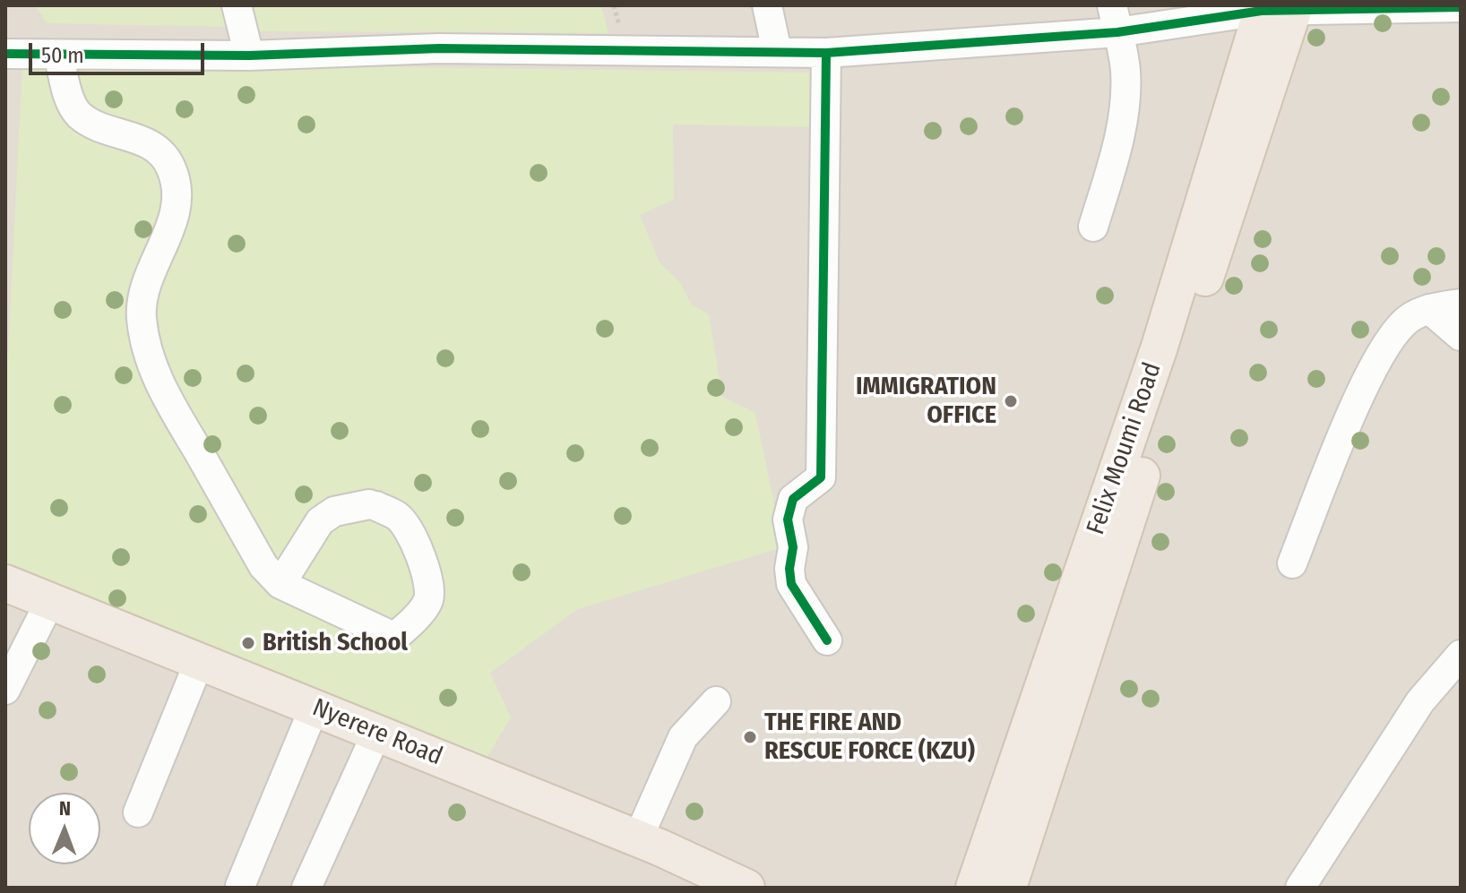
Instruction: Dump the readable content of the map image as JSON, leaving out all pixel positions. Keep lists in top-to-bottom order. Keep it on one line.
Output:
{"streets":{"main road":["Felix Moumi Road","Nyerere Road"]},"places":["IMMIGRATION OFFICE","British School","THE FIRE AND RESCUE FORCE (KZU)"],"scale_bar":"50 m","north":"top"}
